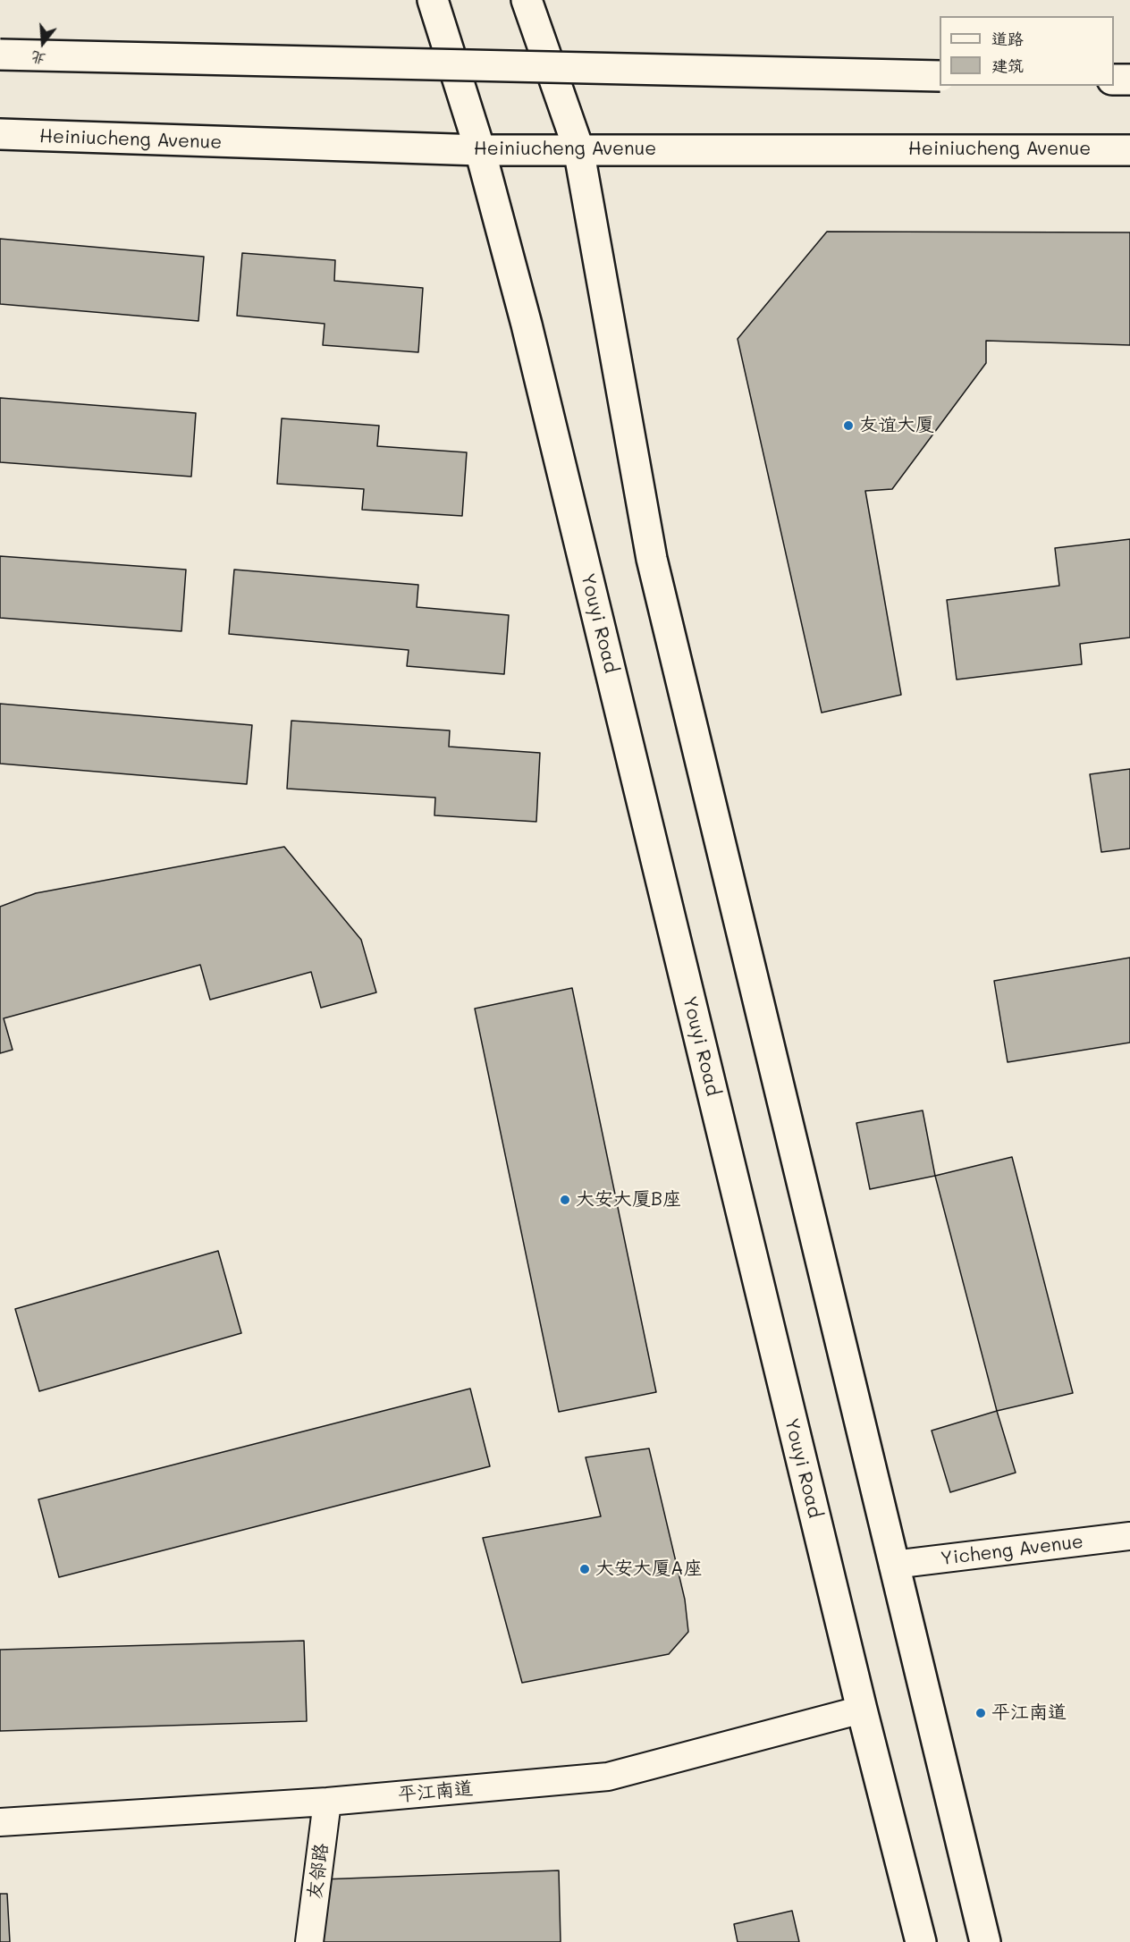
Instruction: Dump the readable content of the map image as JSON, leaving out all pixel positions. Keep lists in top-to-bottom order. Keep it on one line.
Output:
{"streets":{"main road":["Heiniucheng Avenue","Youyi Road"],"street":["Yicheng Avenue","平江南道","友邻路"]},"crossings":[["Heiniucheng Avenue","Youyi Road"],["Youyi Road","平江南道"],["平江南道","友邻路"]],"places":["友谊大厦","大安大厦B座","大安大厦A座","平江南道"],"legend":["道路","建筑"],"north":"bottom"}
